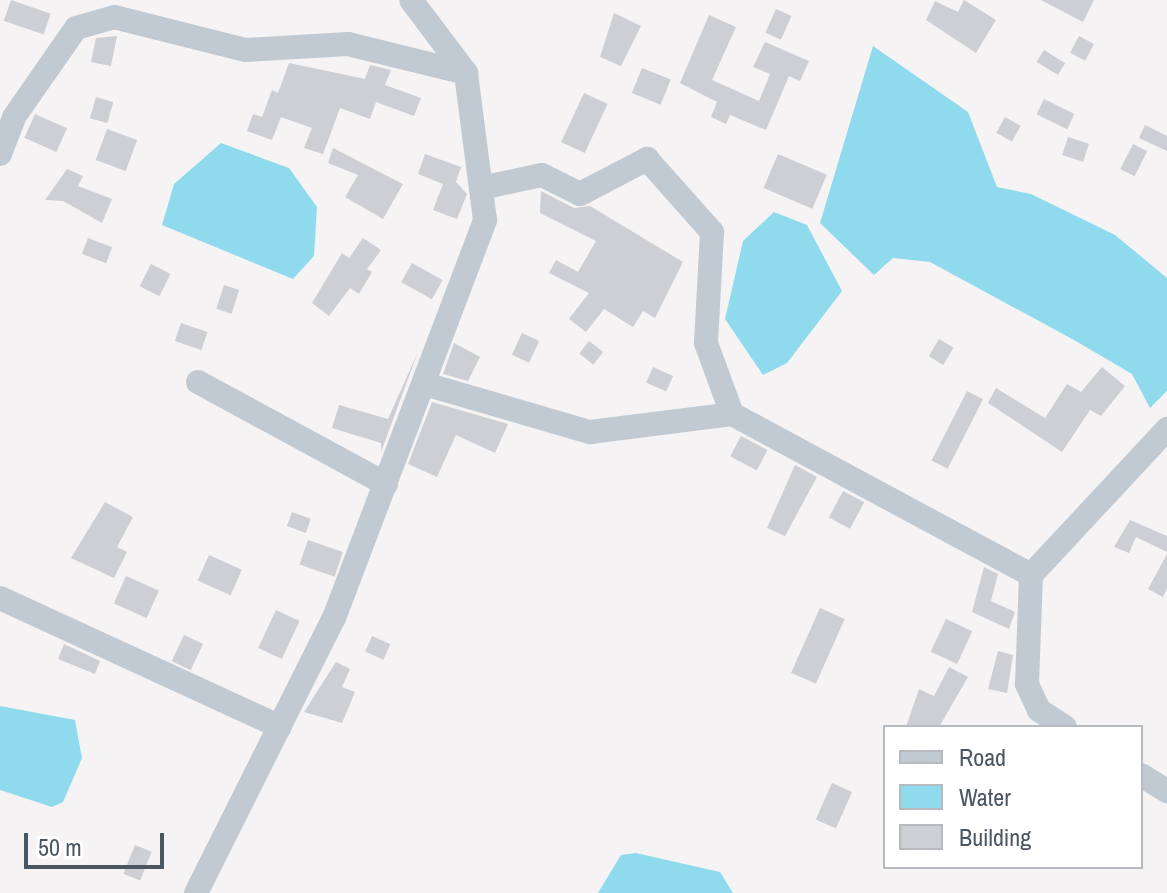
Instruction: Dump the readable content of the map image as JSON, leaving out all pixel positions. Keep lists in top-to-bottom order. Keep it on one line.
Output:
{"legend":["Road","Water","Building"],"scale_bar":"50 m"}
